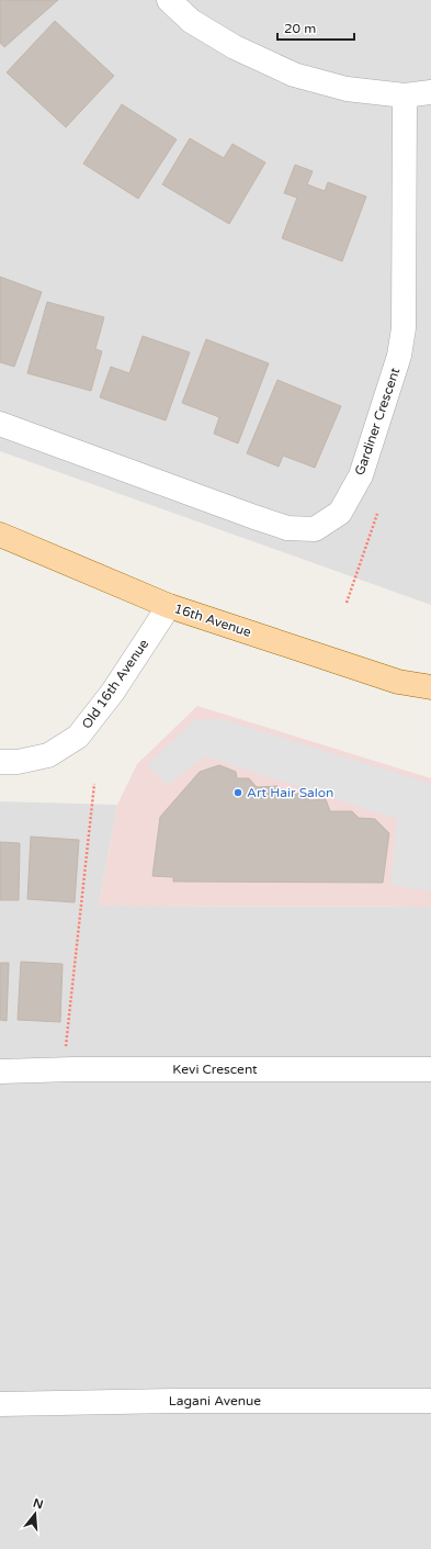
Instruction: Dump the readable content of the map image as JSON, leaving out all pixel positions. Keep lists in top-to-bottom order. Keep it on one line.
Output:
{"streets":{"main road":["16th Avenue"],"street":["Gardiner Crescent","Old 16th Avenue","Kevi Crescent","Lagani Avenue"]},"crossings":[["16th Avenue","Old 16th Avenue"]],"places":["Art Hair Salon"],"scale_bar":"20 m","north":"top"}
